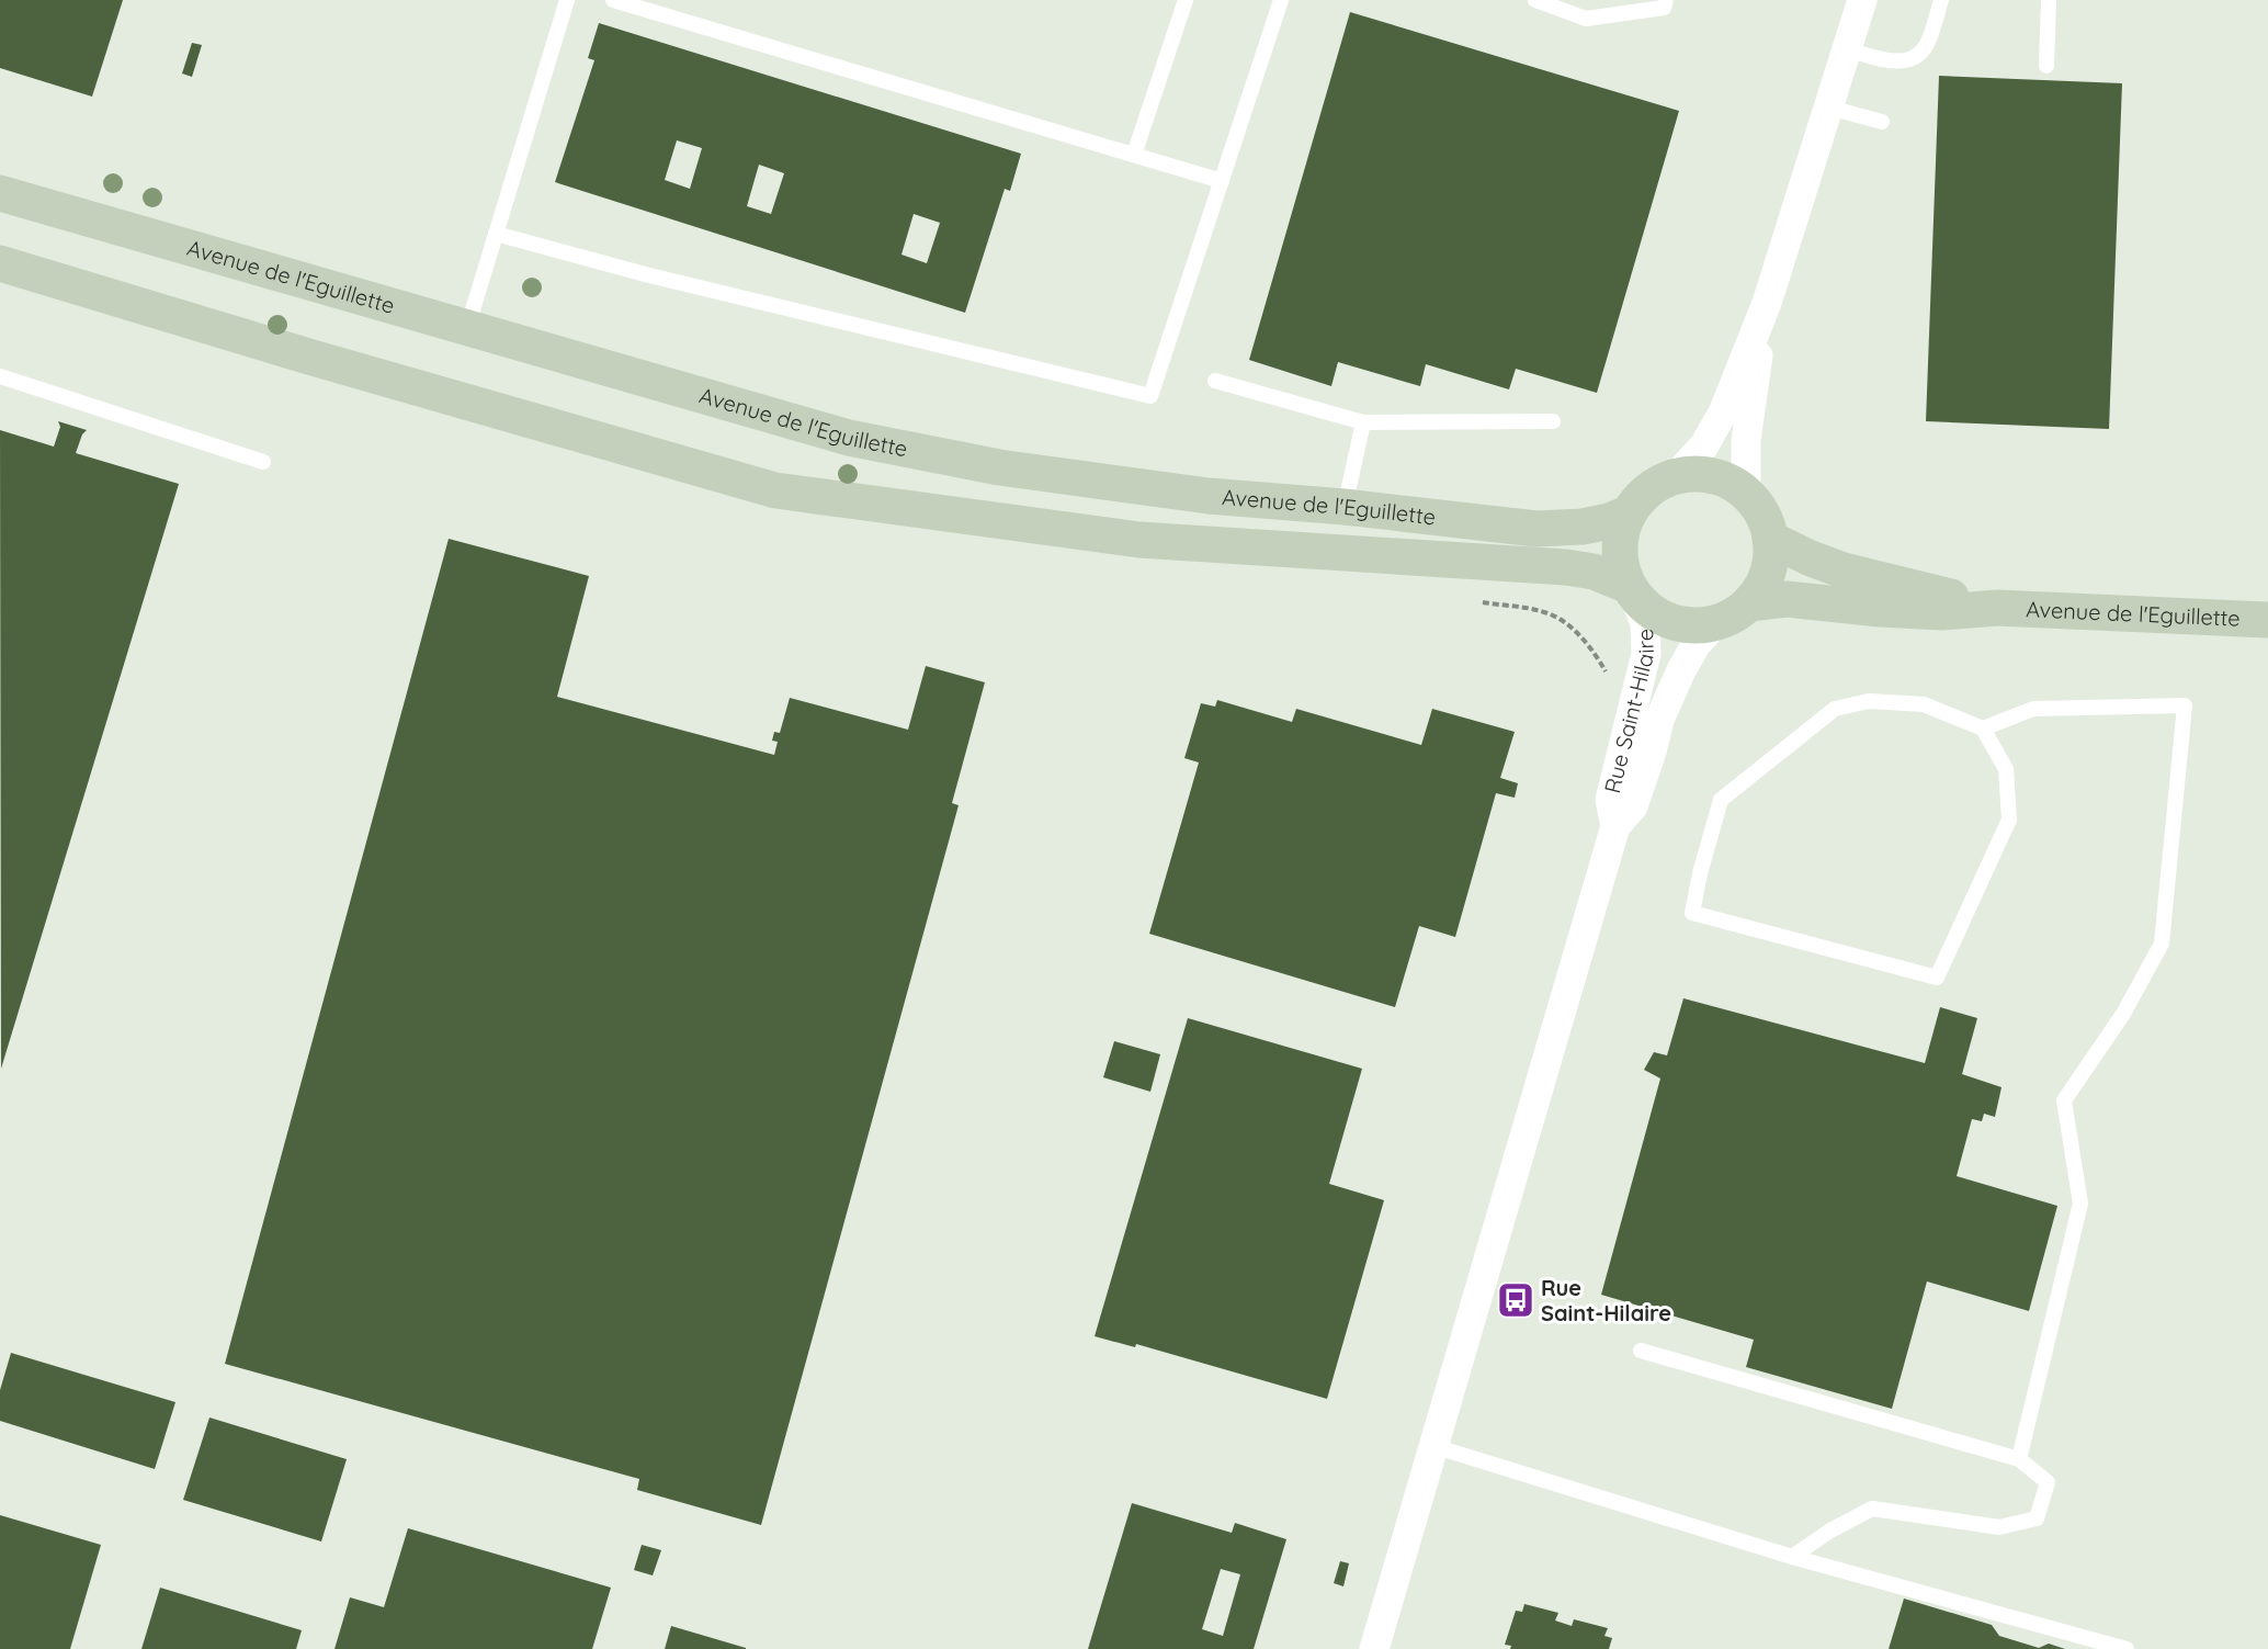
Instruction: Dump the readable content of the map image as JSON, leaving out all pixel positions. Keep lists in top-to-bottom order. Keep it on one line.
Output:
{"streets":{"street":["Avenue de l'Eguillette","Rue Saint-Hilaire"]},"crossings":[["Avenue de l'Eguillette","Rue Saint-Hilaire"]],"places":{"bus stop":["Rue Saint-Hilaire"]}}
